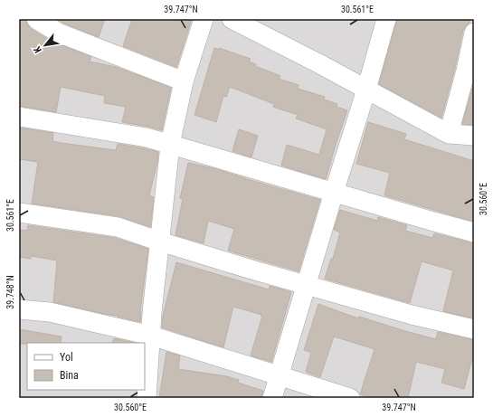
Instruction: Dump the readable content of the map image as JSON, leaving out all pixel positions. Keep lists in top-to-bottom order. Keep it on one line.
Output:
{"legend":["Yol","Bina"],"north":"bottom left","coordinates":["39.747°N","30.561°E","30.560°E","39.748°N"]}
